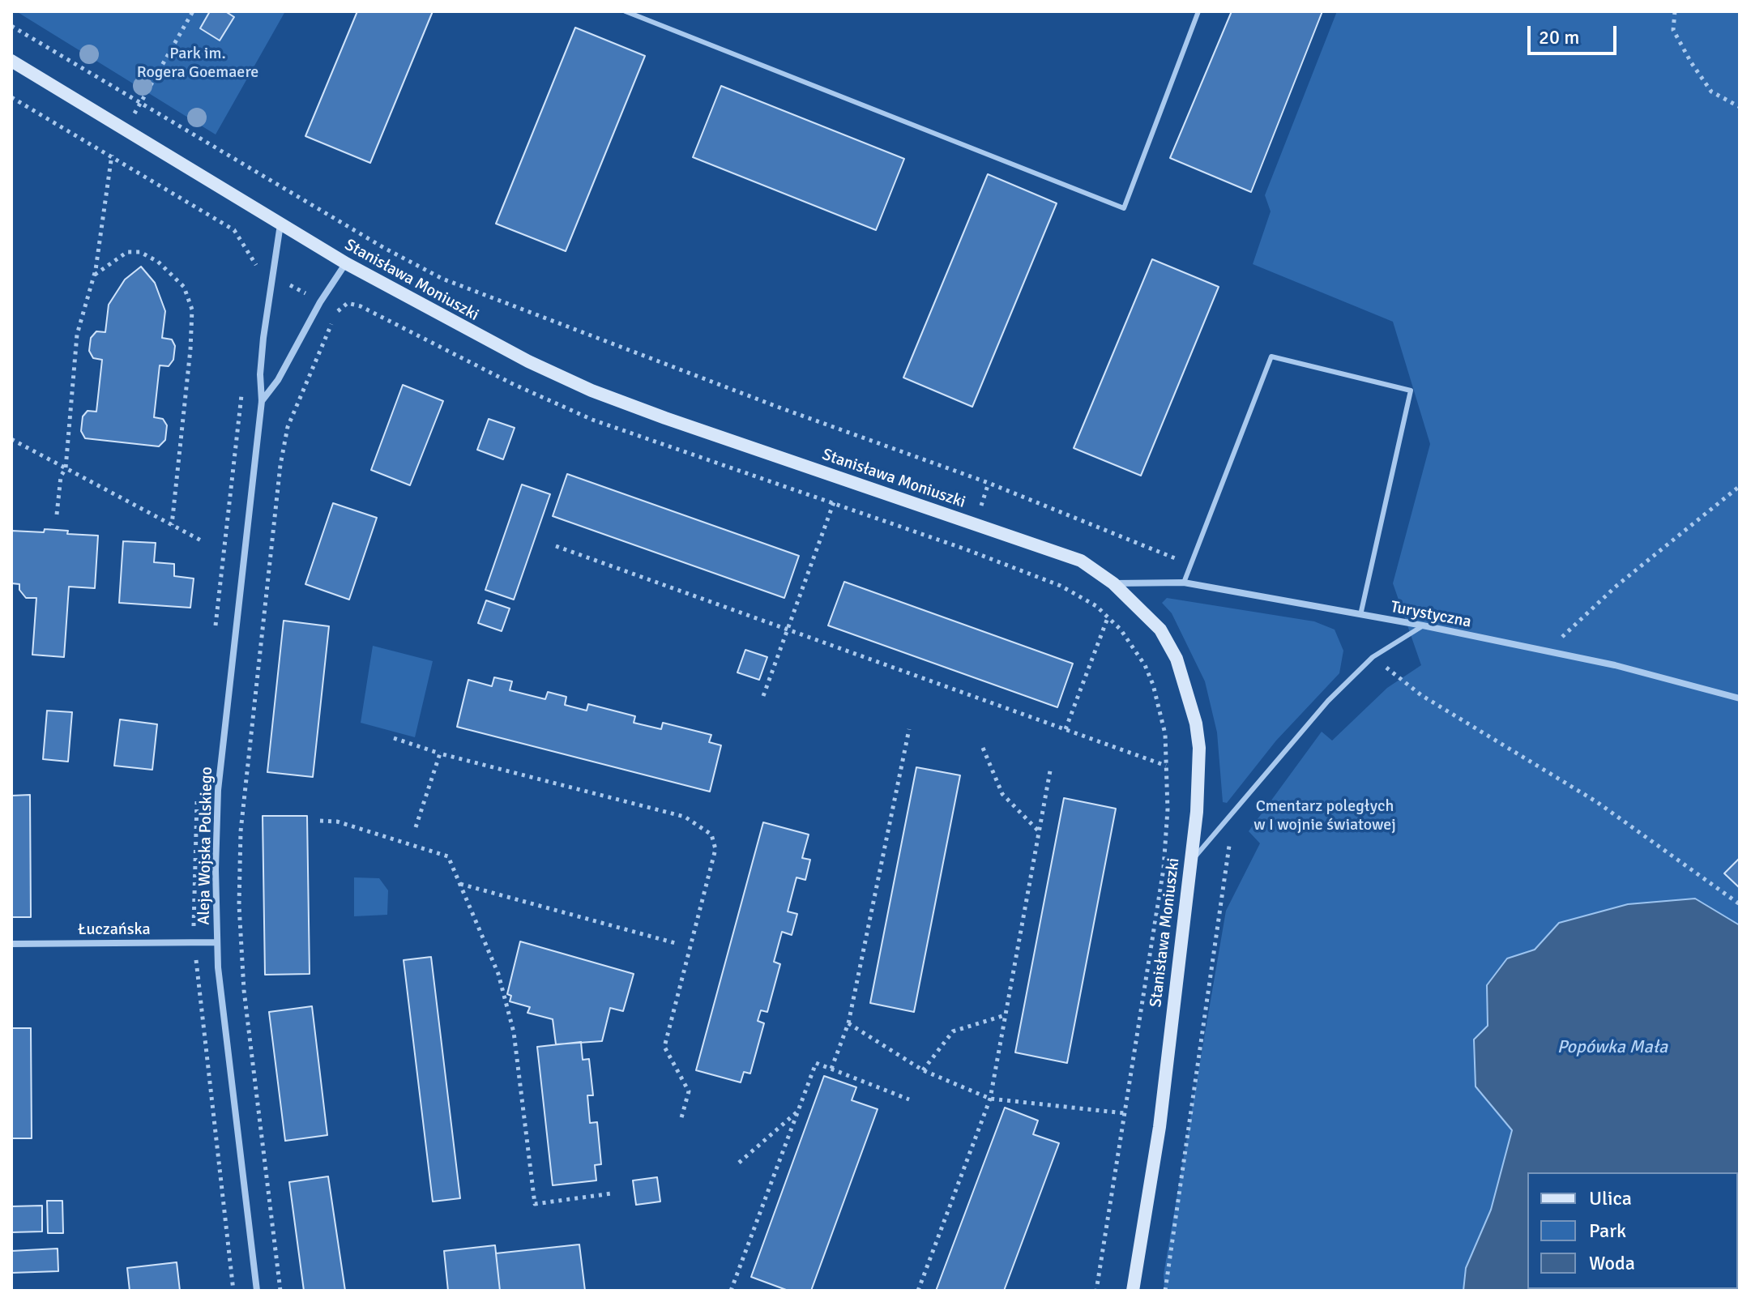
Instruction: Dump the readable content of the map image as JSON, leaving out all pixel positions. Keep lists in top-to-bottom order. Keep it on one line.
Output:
{"streets":{"street":["Stanisława Moniuszki","Turystyczna","Aleja Wojska Polskiego","Łuczańska"]},"crossings":[["Stanisława Moniuszki","Turystyczna"],["Stanisława Moniuszki","Aleja Wojska Polskiego"],["Aleja Wojska Polskiego","Łuczańska"]],"water":["Popówka Mała"],"parks":["Park im. Rogera Goemaere","Cmentarz poległych w I wojnie światowej"],"legend":["Ulica","Park","Woda"],"scale_bar":"20 m"}
